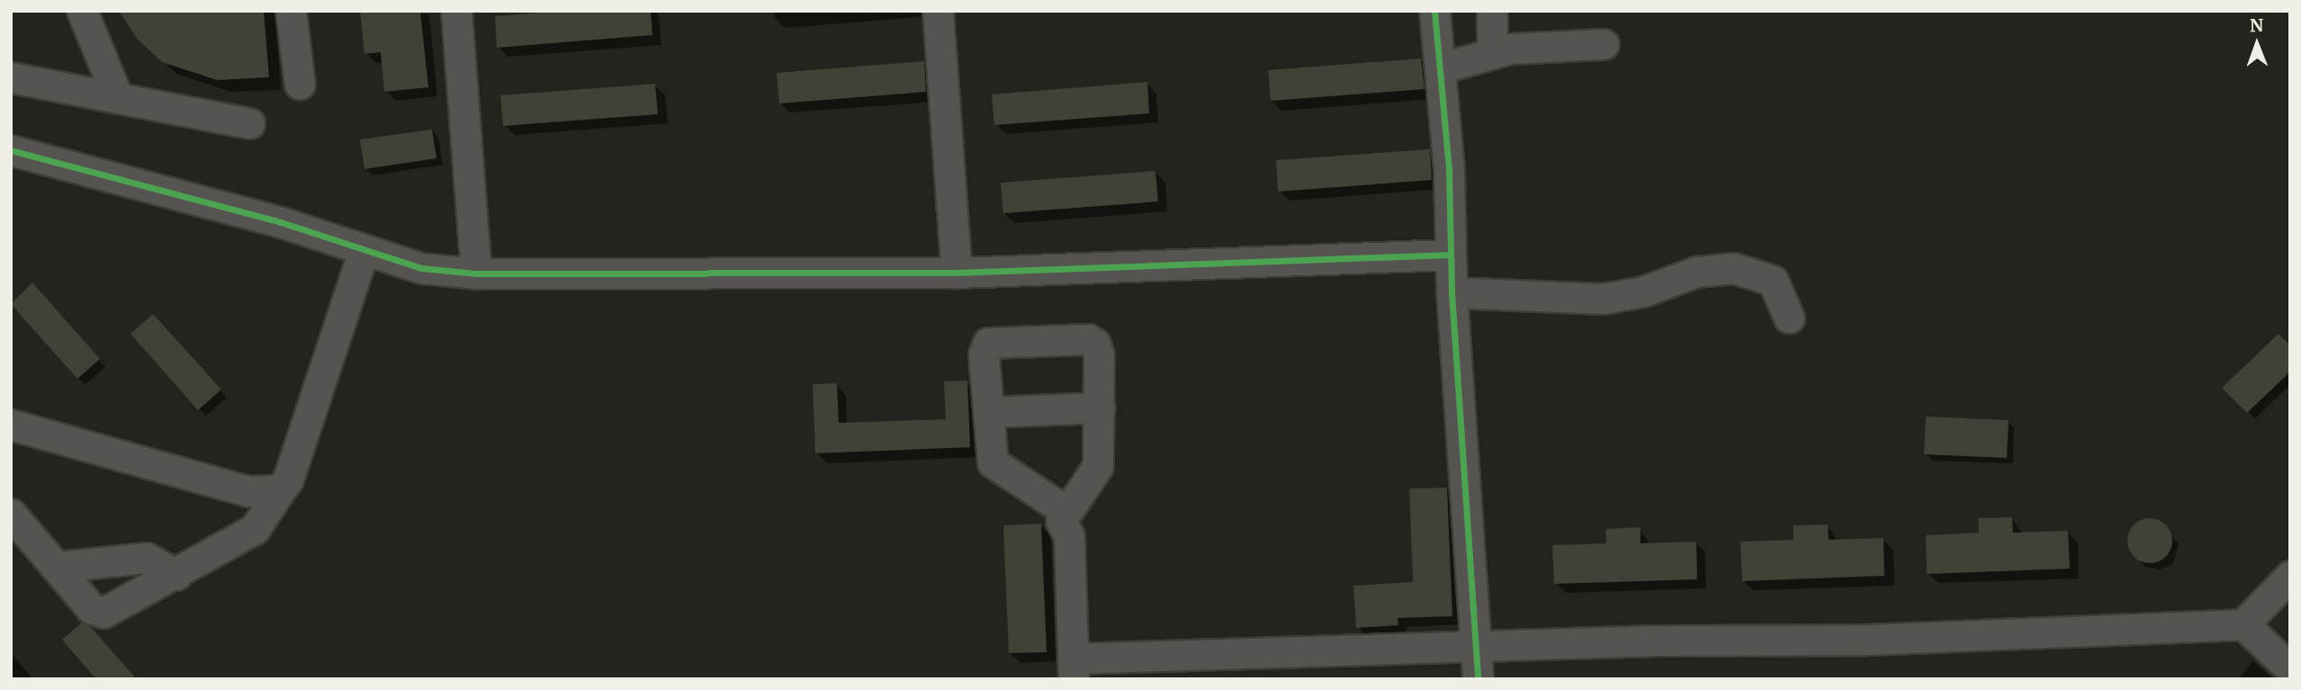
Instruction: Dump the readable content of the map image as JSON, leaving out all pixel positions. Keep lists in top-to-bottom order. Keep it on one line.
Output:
{"north":"top"}
